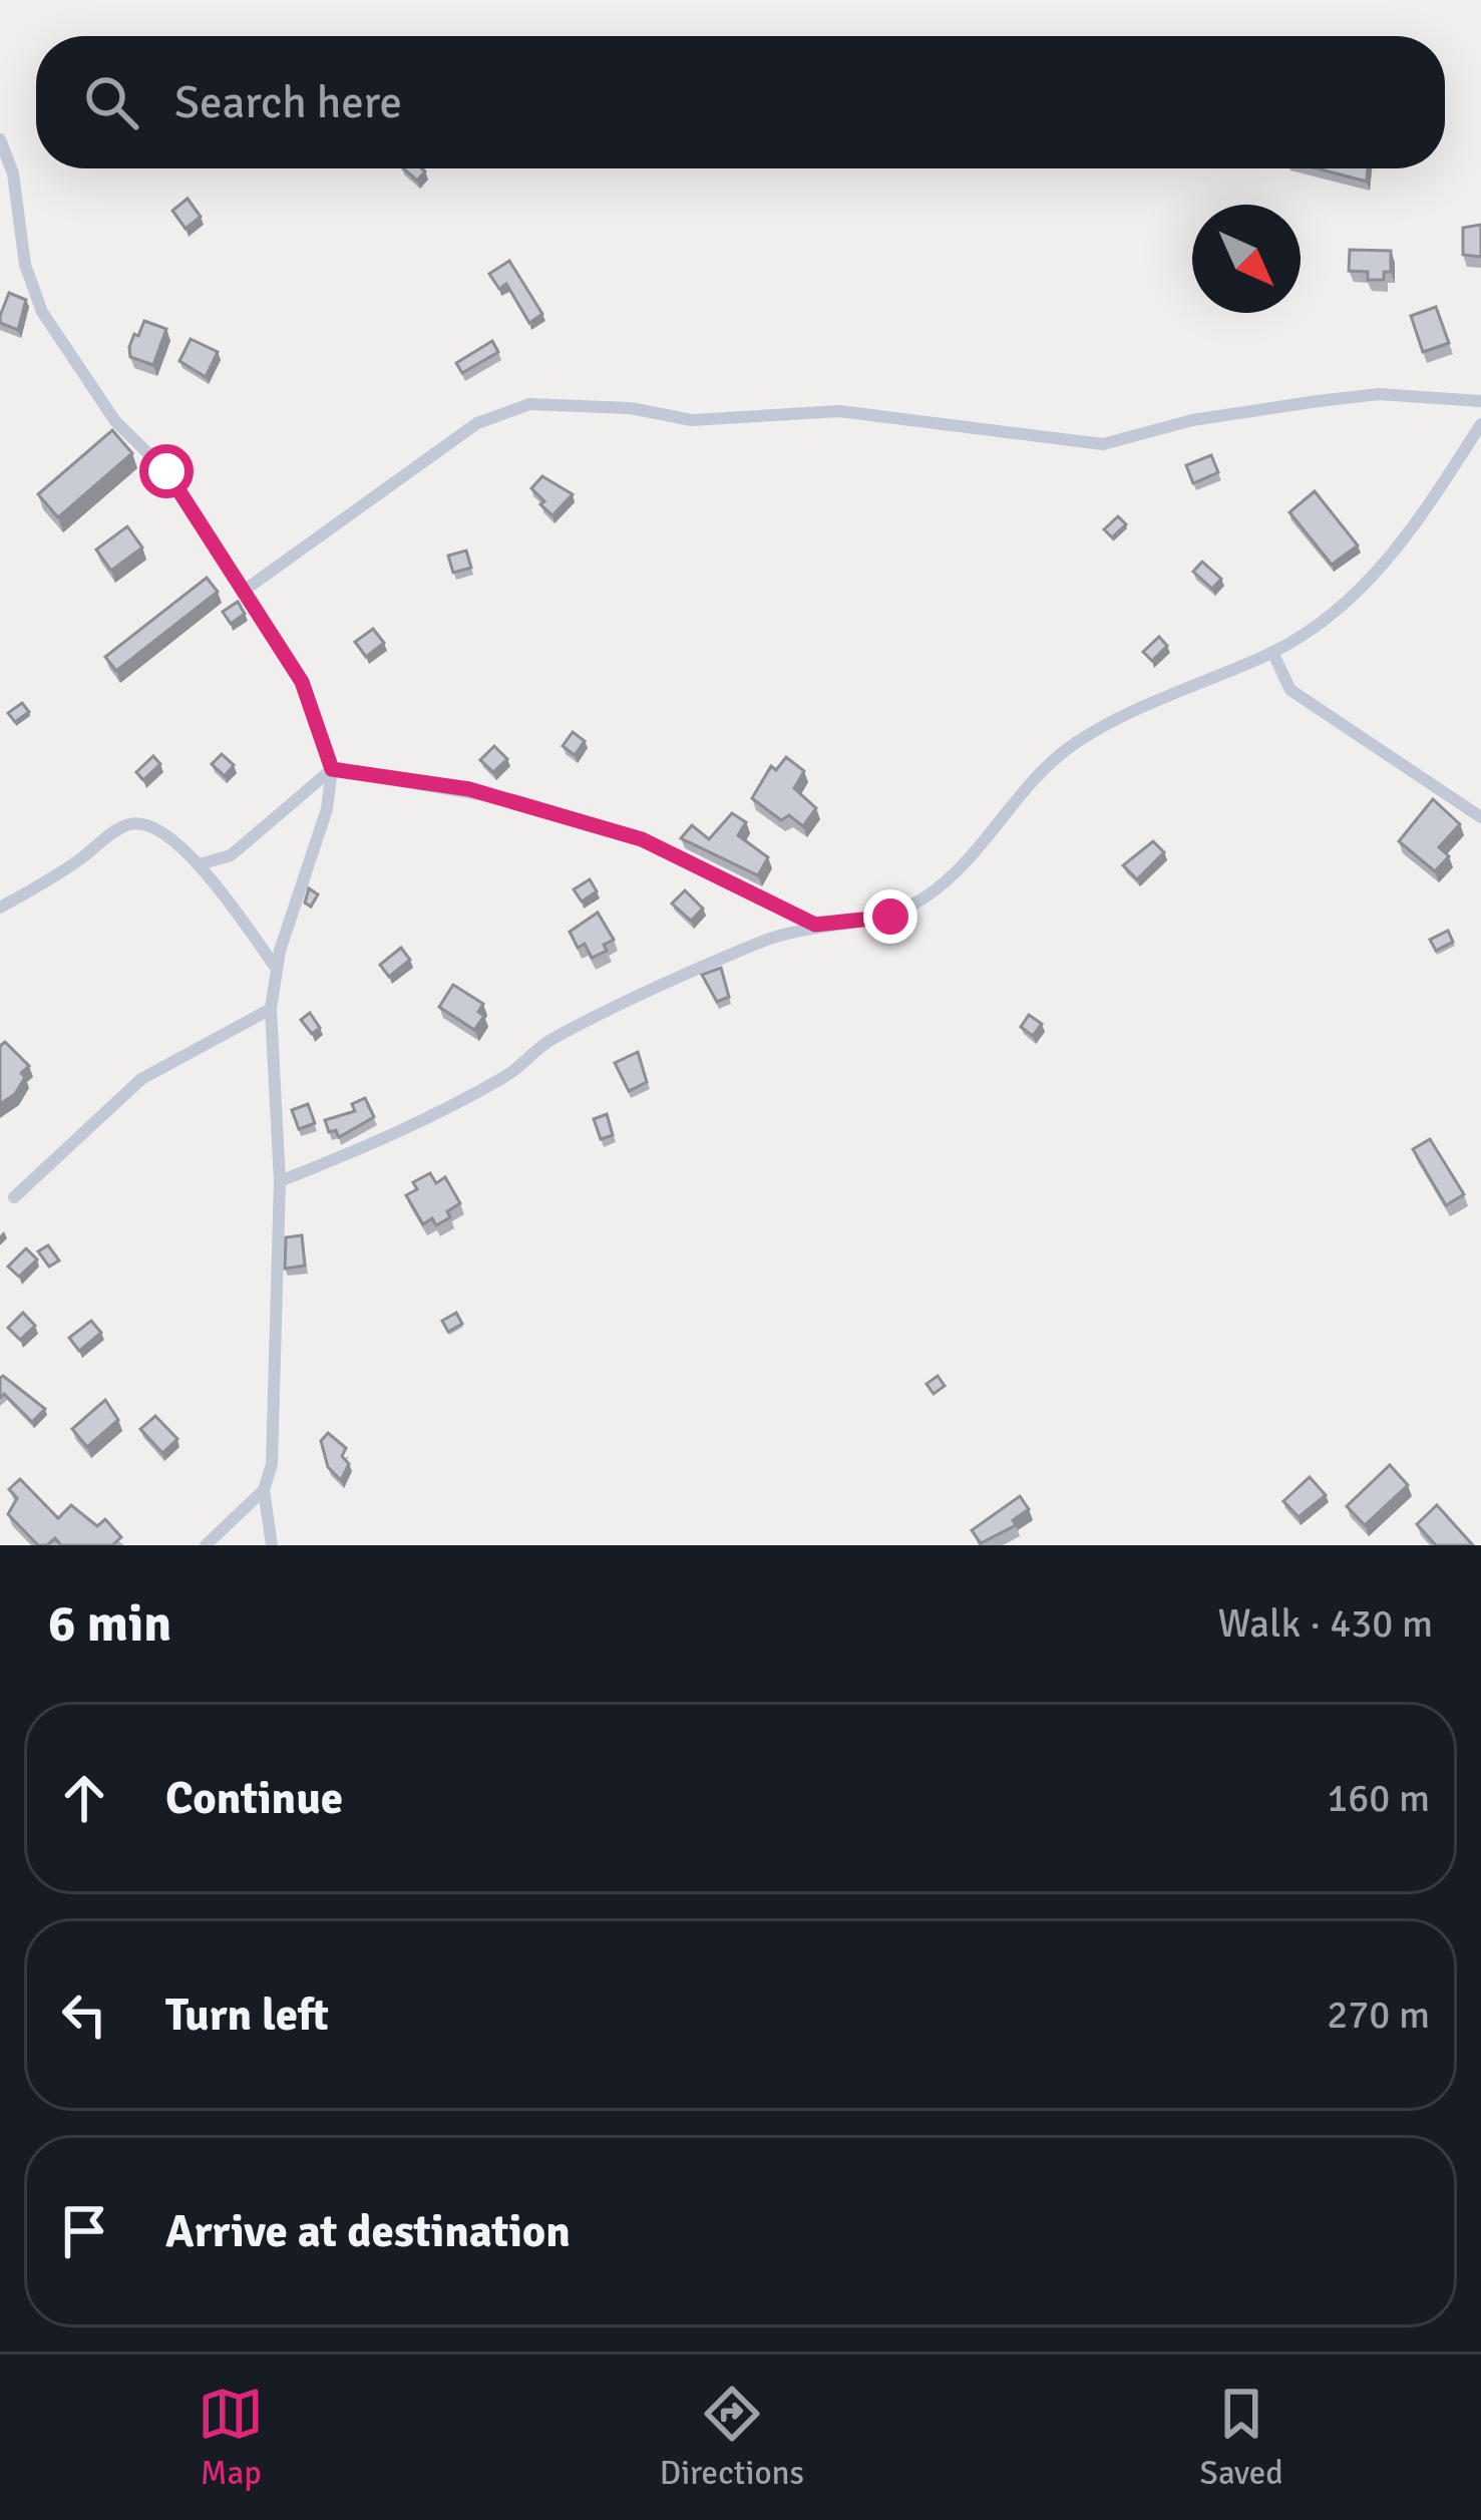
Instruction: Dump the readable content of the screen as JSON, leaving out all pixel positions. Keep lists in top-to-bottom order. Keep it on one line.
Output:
{"north":"bottom right","page":{"search":"Search here","heading":["6 min","Walk · 430 m"],"list":[["Continue","160 m"],["Turn left","270 m"],"Arrive at destination"],"nav":["Map","Directions","Saved"]}}
